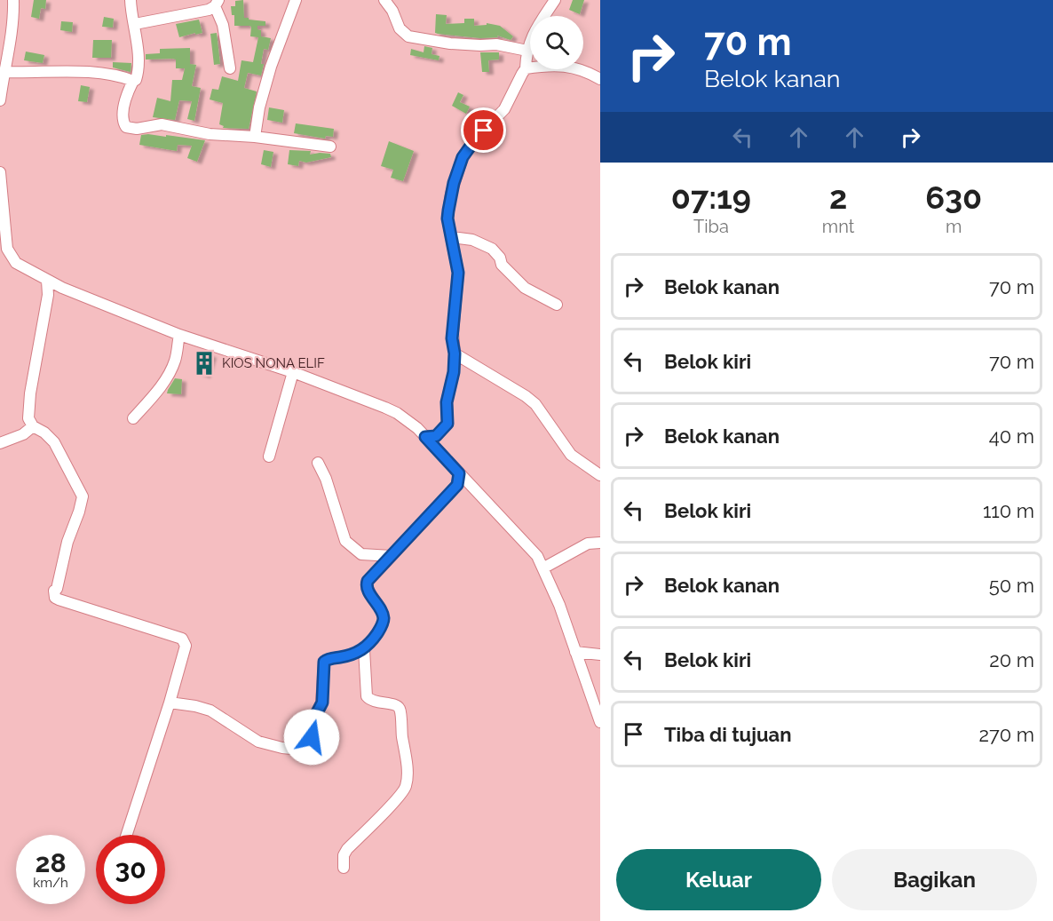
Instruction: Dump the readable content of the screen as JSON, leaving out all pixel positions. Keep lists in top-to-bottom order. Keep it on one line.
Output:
{"places":{"building":["KIOS NONA ELIF"]},"page":{"turn":["70 m","Belok kanan"],"eta":["07:19","Tiba","2","mnt","630","m"],"list":[{"name":"Belok kanan","value":"70 m"},{"name":"Belok kiri","value":"70 m"},{"name":"Belok kanan","value":"40 m"},{"name":"Belok kiri","value":"110 m"},{"name":"Belok kanan","value":"50 m"},{"name":"Belok kiri","value":"20 m"},{"name":"Tiba di tujuan","value":"270 m"}],"speed":"28 km/h","limit":"30","buttons":["Keluar","Bagikan"]}}
